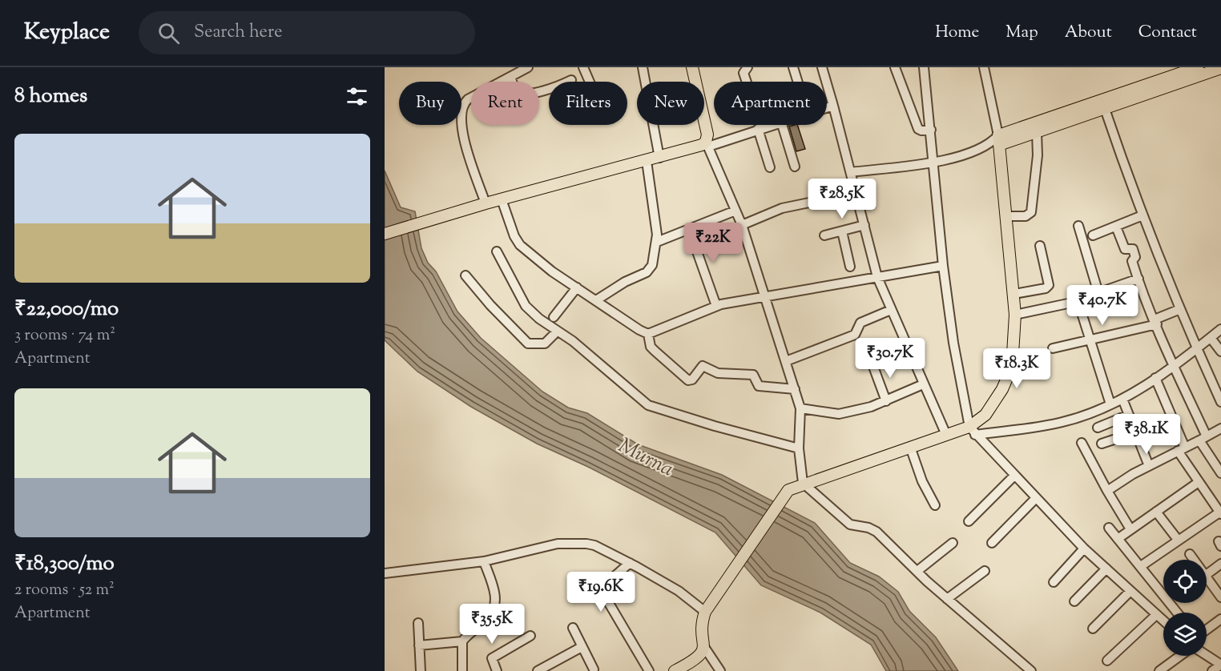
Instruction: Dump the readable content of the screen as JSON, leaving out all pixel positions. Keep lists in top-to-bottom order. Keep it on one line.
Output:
{"water":["Murna"],"page":{"header":"Keyplace","search":"Search here","nav":["Home","Map","About","Contact"],"heading":"8 homes","chip":["Buy","Rent","Filters","New","Apartment"],"list":[{"name":"₹22,000/mo","note":"3 rooms · 74 m² · Apartment"},{"name":"₹18,300/mo","note":"2 rooms · 52 m² · Apartment"}],"price":["₹28.5K","₹22K","₹40.7K","₹30.7K","₹18.3K","₹38.1K","₹19.6K","₹35.5K"]}}
